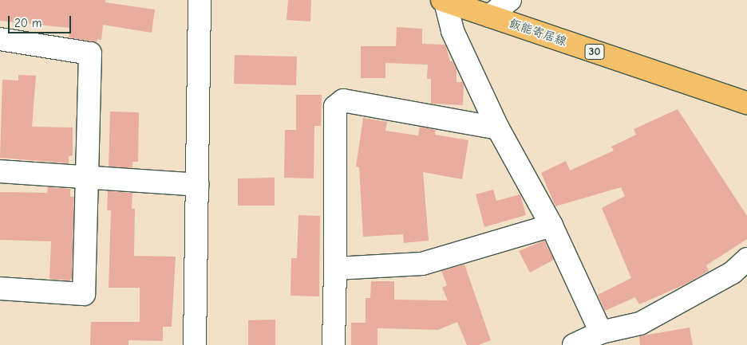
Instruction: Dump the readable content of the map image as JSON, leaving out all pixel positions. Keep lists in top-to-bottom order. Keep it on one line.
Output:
{"streets":{"main road":["飯能寄居線","30"]},"scale_bar":"20 m"}
